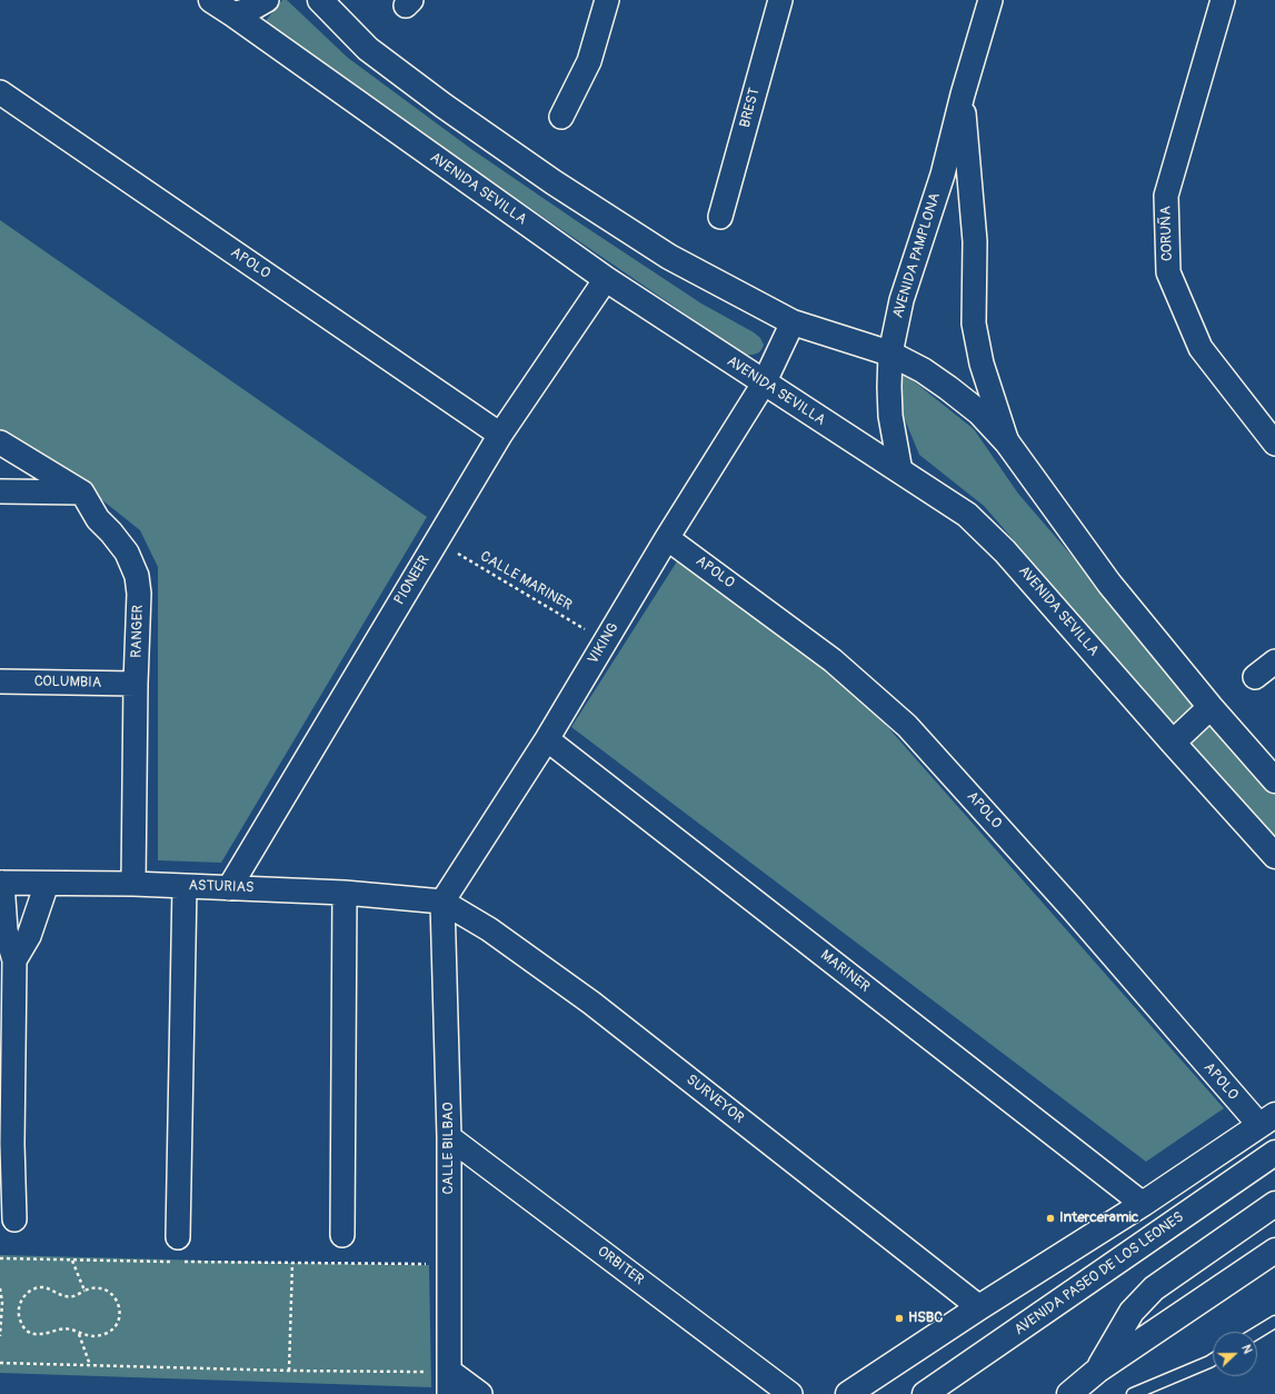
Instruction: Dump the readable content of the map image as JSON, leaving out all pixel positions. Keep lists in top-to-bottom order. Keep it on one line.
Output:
{"streets":{"street":["BREST","AVENIDA SEVILLA","CORUÑA","AVENIDA PAMPLONA","APOLO","PIONEER","RANGER","VIKING","COLUMBIA","ASTURIAS","MARINER","SURVEYOR","CALLE BILBAO","ORBITER","AVENIDA PASEO DE LOS LEONES"],"path":["CALLE MARINER"]},"crossings":[["AVENIDA SEVILLA","AVENIDA PAMPLONA"],["AVENIDA SEVILLA","PIONEER"],["AVENIDA SEVILLA","VIKING"],["APOLO","PIONEER"],["APOLO","VIKING"],["PIONEER","CALLE MARINER"],["PIONEER","ASTURIAS"],["CALLE MARINER","VIKING"],["RANGER","COLUMBIA"],["RANGER","ASTURIAS"],["VIKING","ASTURIAS"],["VIKING","MARINER"],["VIKING","SURVEYOR"],["VIKING","CALLE BILBAO"],["ASTURIAS","SURVEYOR"],["ASTURIAS","CALLE BILBAO"],["SURVEYOR","CALLE BILBAO"],["CALLE BILBAO","ORBITER"]],"places":["Interceramic","HSBC"],"north":"right"}
